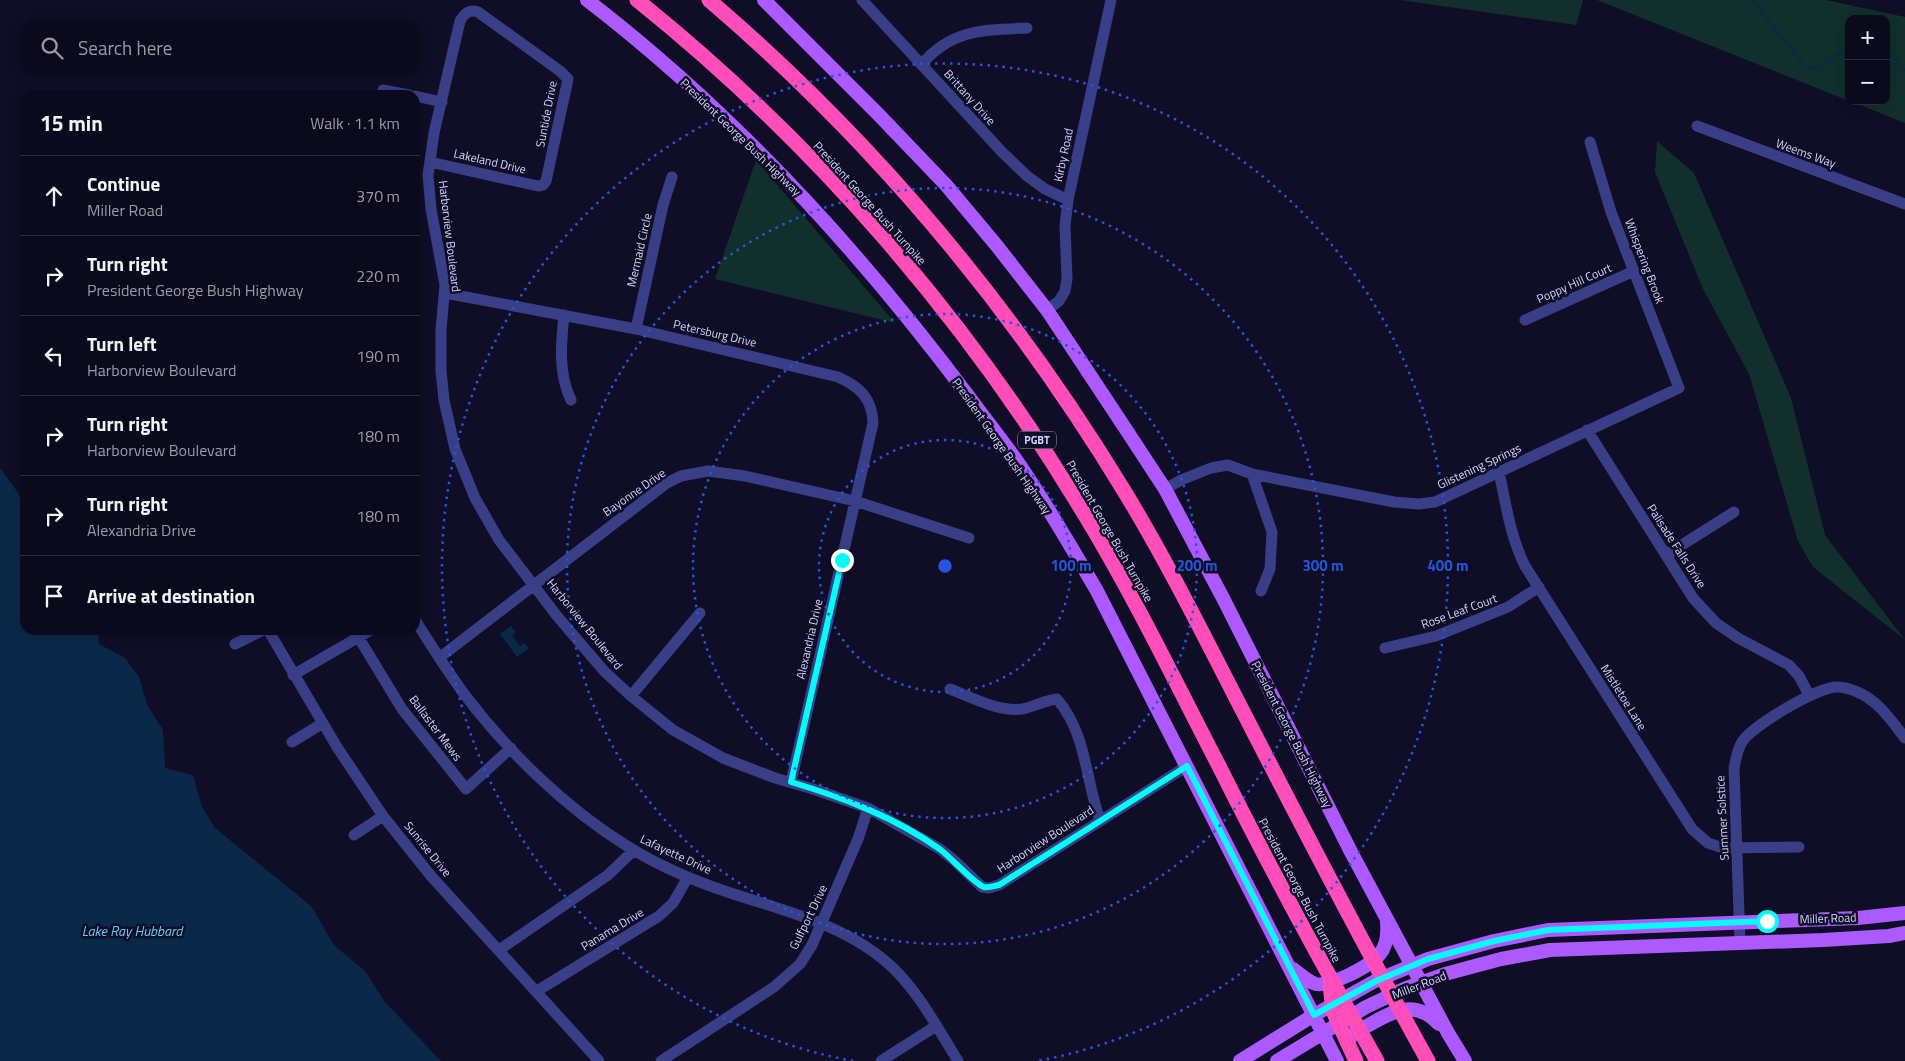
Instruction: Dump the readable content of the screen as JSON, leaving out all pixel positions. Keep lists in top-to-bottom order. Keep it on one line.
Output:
{"streets":{"highway":["President George Bush Turnpike","PGBT"],"main road":["President George Bush Highway","Miller Road"],"street":["Brittany Drive","Suntide Drive","Weems Way","Kirby Road","Lakeland Drive","Harborview Boulevard","Mermaid Circle","Whispering Brook","Poppy Hill Court","Petersburg Drive","Glistening Springs","Bayonne Drive","Palisade Falls Drive","Rose Leaf Court","Alexandria Drive","Mistletoe Lane","Ballaster Mews","Summer Solstice","Sunrise Drive","Lafayette Drive","Gulfport Drive","Panama Drive"]},"crossings":[["Brittany Drive","Kirby Road"],["Suntide Drive","Lakeland Drive"],["Suntide Drive","Harborview Boulevard"],["President George Bush Highway","Kirby Road"],["President George Bush Highway","Harborview Boulevard"],["President George Bush Highway","Glistening Springs"],["President George Bush Highway","Miller Road"],["Lakeland Drive","Harborview Boulevard"],["Harborview Boulevard","Petersburg Drive"],["Harborview Boulevard","Bayonne Drive"],["Harborview Boulevard","Alexandria Drive"],["Harborview Boulevard","Gulfport Drive"],["Mermaid Circle","Petersburg Drive"],["Whispering Brook","Poppy Hill Court"],["Whispering Brook","Glistening Springs"],["Petersburg Drive","Bayonne Drive"],["Petersburg Drive","Alexandria Drive"],["Glistening Springs","Palisade Falls Drive"],["Glistening Springs","Mistletoe Lane"],["Bayonne Drive","Alexandria Drive"],["Bayonne Drive","Lafayette Drive"],["Palisade Falls Drive","Summer Solstice"],["Rose Leaf Court","Mistletoe Lane"],["Mistletoe Lane","Summer Solstice"],["Ballaster Mews","Lafayette Drive"],["Summer Solstice","Miller Road"],["Sunrise Drive","Panama Drive"],["Lafayette Drive","Gulfport Drive"],["Lafayette Drive","Panama Drive"]],"water":["Lake Ray Hubbard"],"page":{"map_buttons":["+","−"],"search":"Search here","heading":["15 min","Walk · 1.1 km"],"list":[["Continue","Miller Road","370 m"],["Turn right","President George Bush Highway","220 m"],["Turn left","Harborview Boulevard","190 m"],["Turn right","Harborview Boulevard","180 m"],["Turn right","Alexandria Drive","180 m"],"Arrive at destination"]},"rings":["100 m","200 m","300 m","400 m"]}
